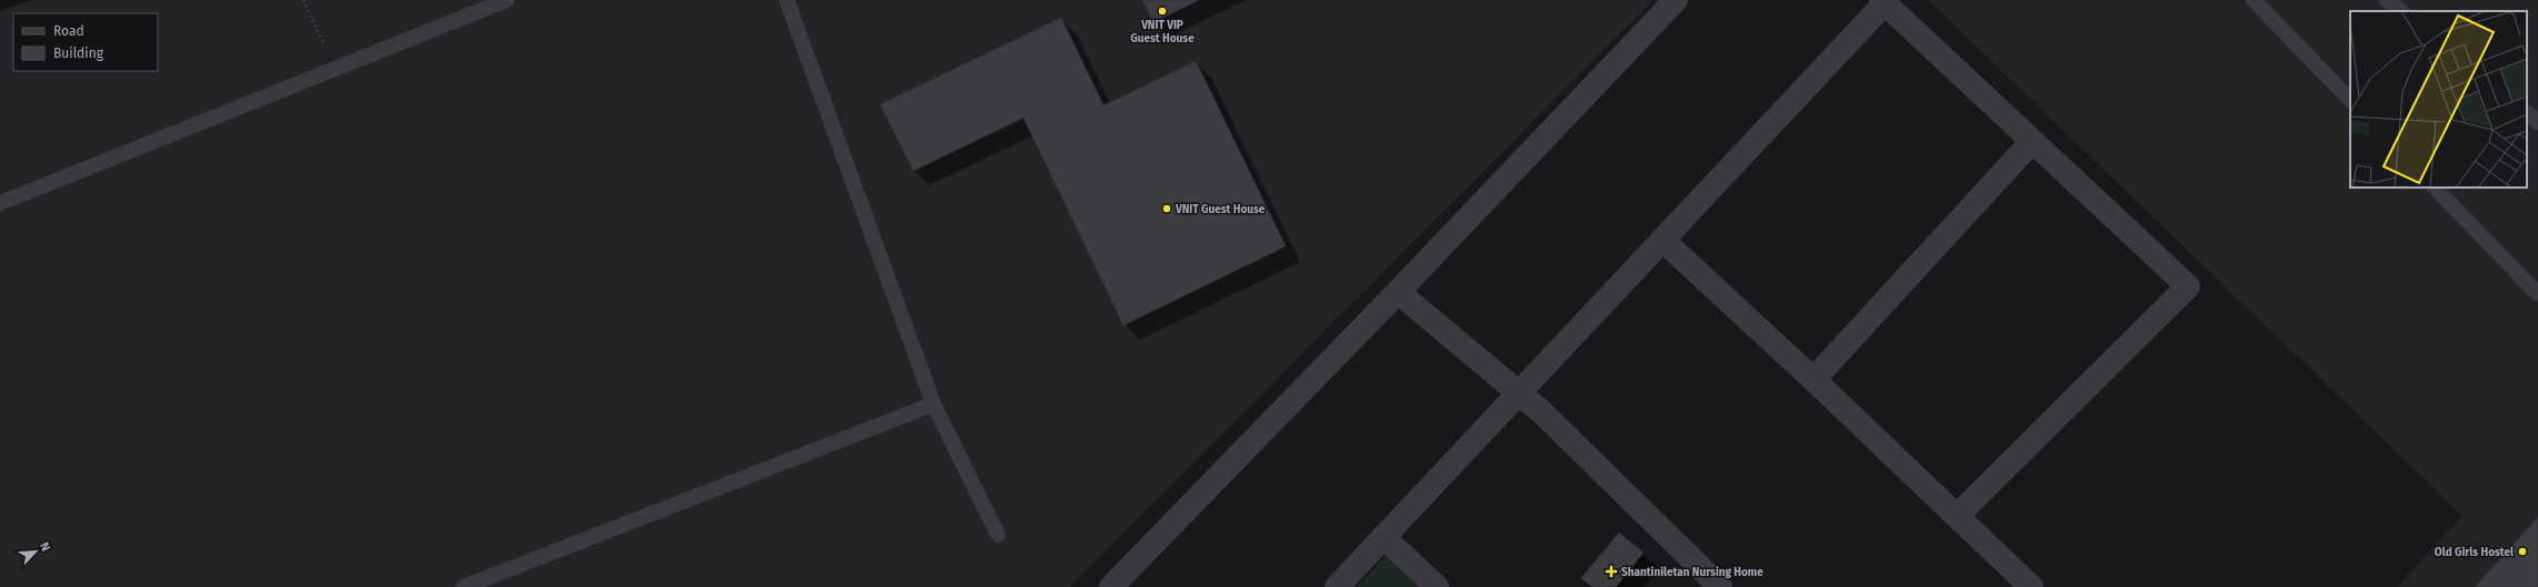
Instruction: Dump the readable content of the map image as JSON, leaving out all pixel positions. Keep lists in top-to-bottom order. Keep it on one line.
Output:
{"places":{"other":["VNIT VIP Guest House","VNIT Guest House","Old Girls Hostel"],"health":["Shantiniletan Nursing Home"]},"legend":["Road","Building"],"north":"top right"}
